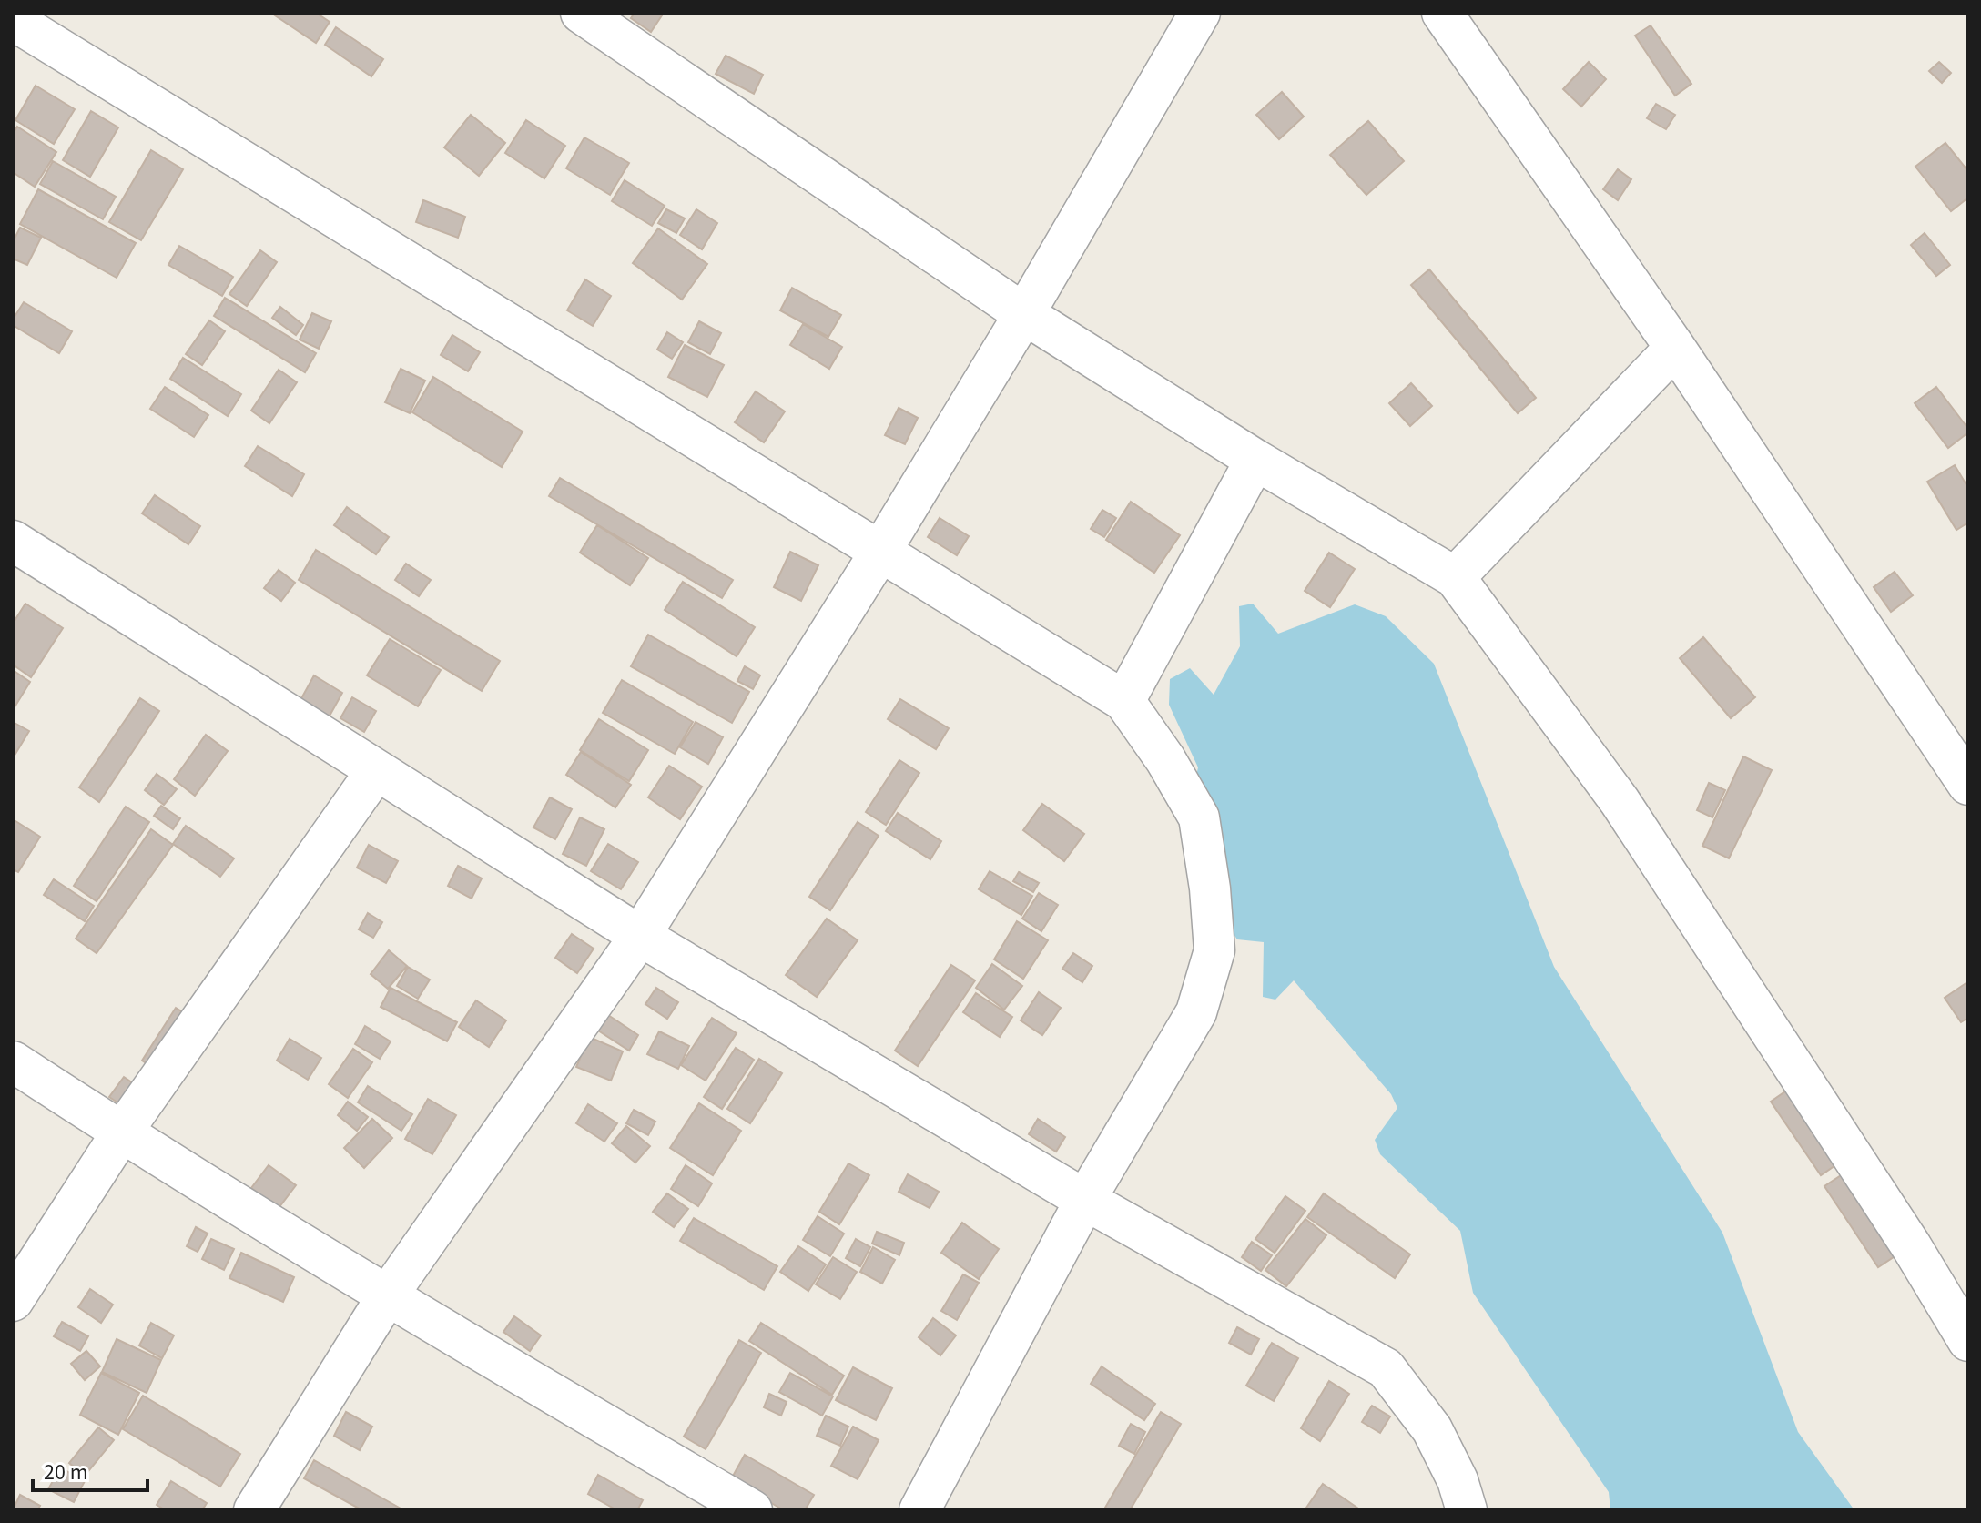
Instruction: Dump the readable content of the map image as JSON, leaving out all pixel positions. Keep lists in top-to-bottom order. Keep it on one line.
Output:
{"scale_bar":"20 m"}
